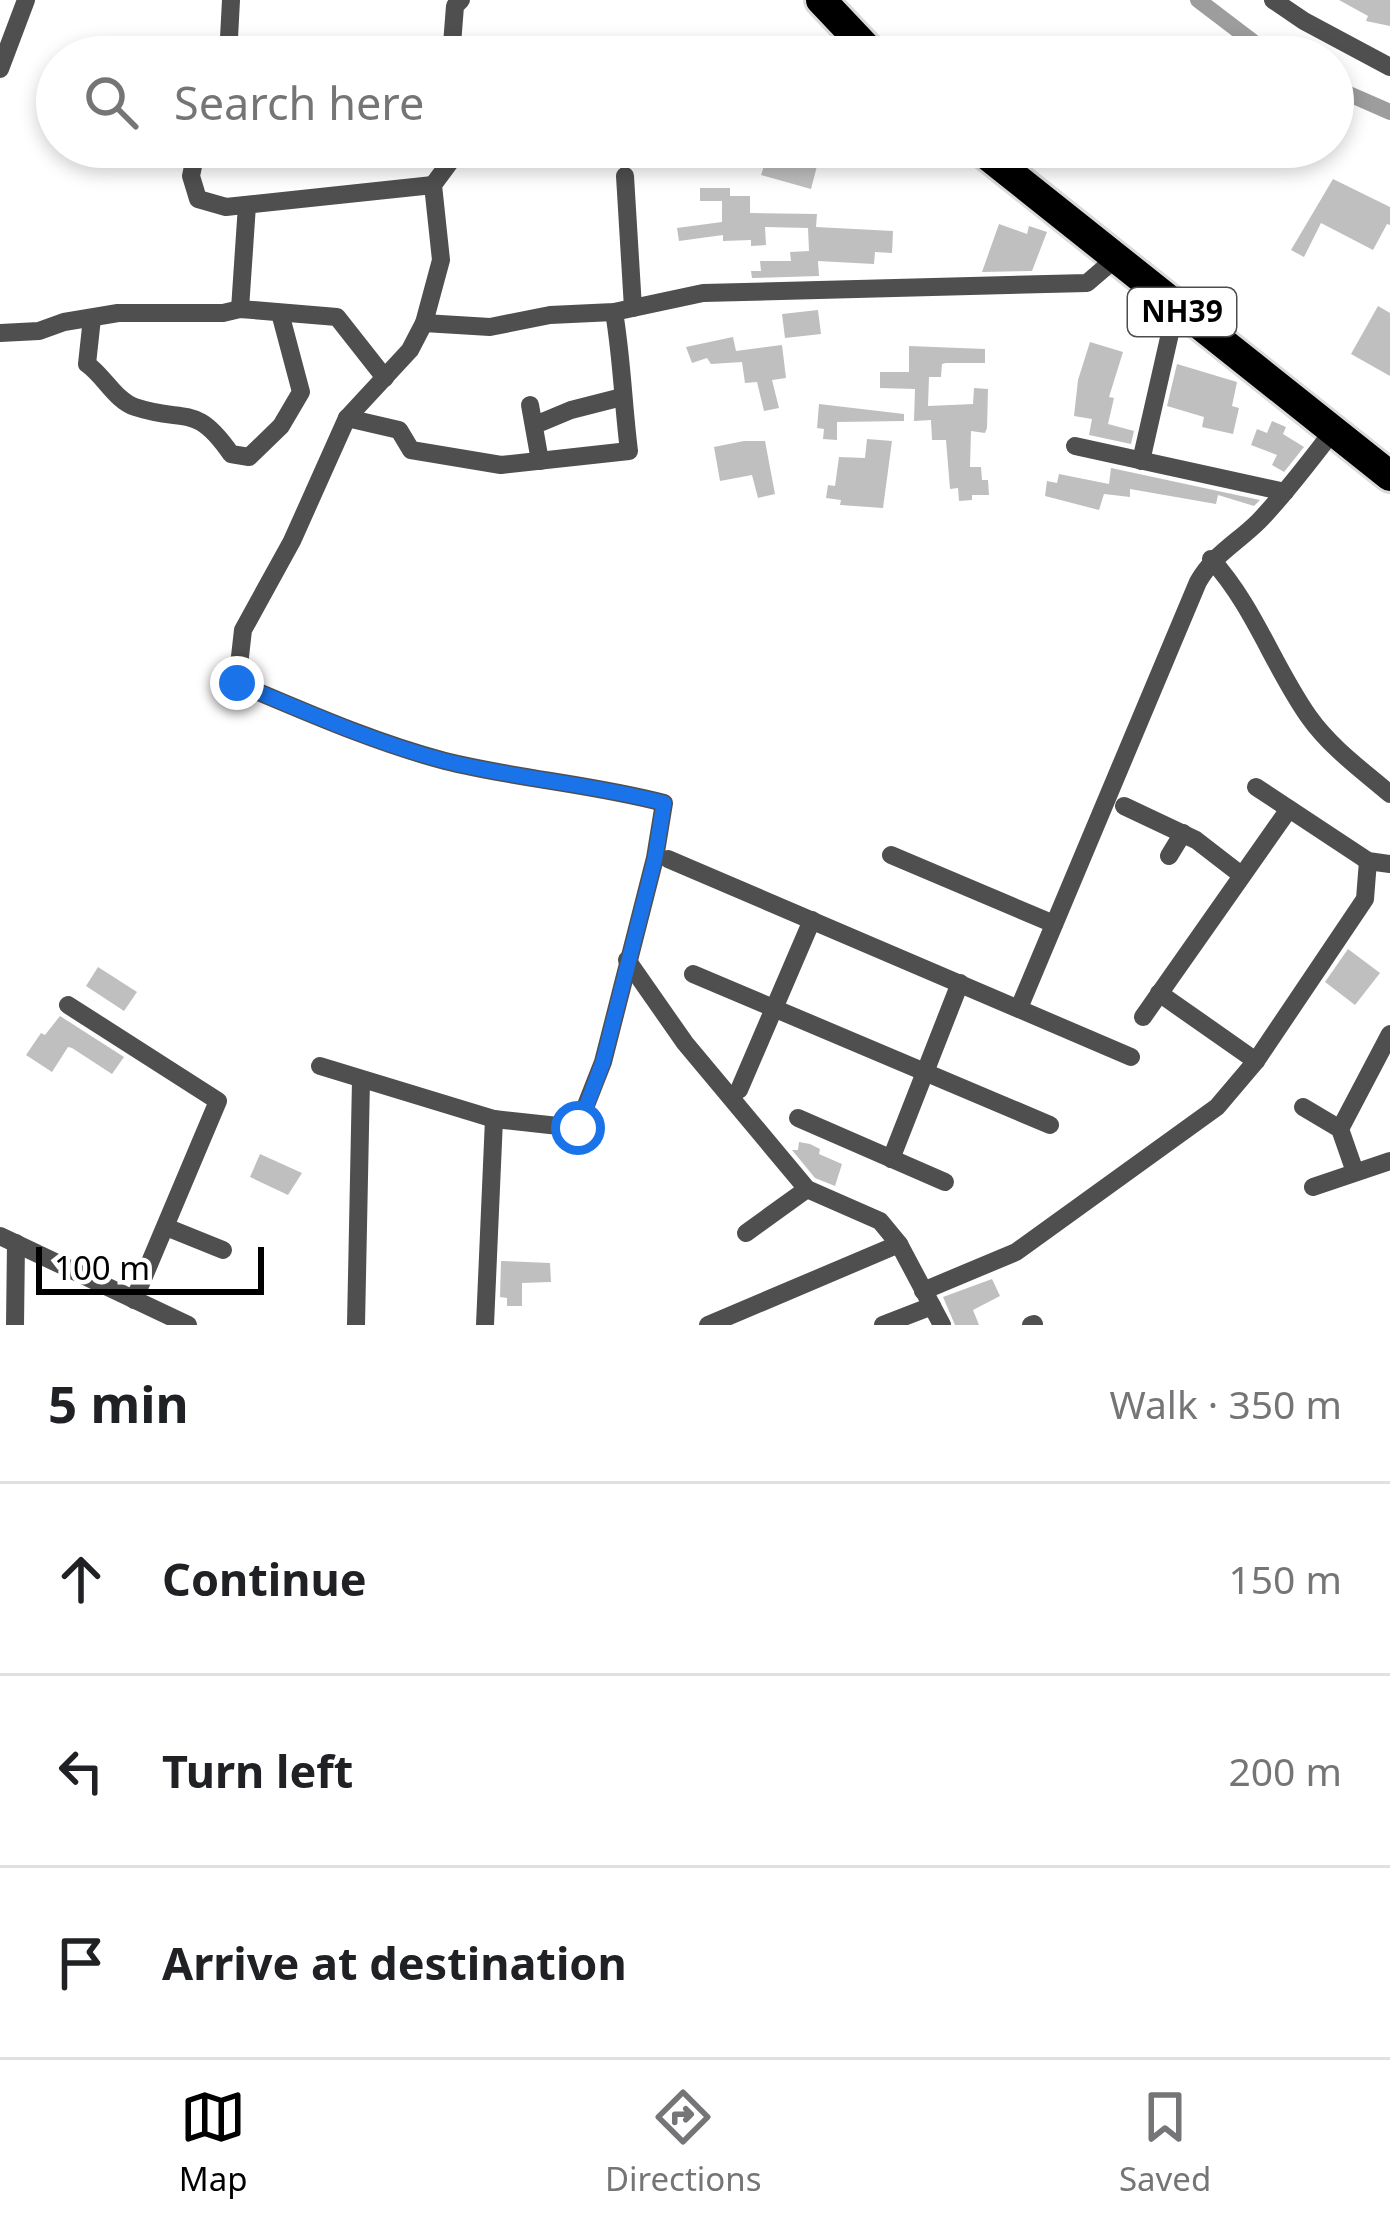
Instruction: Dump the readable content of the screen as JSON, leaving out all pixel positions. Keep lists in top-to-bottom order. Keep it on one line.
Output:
{"streets":{"main road":["NH39"]},"scale_bar":"100 m","page":{"search":"Search here","scale":"100 m","heading":["5 min","Walk · 350 m"],"list":[["Continue","150 m"],["Turn left","200 m"],"Arrive at destination"],"nav":["Map","Directions","Saved"]}}
